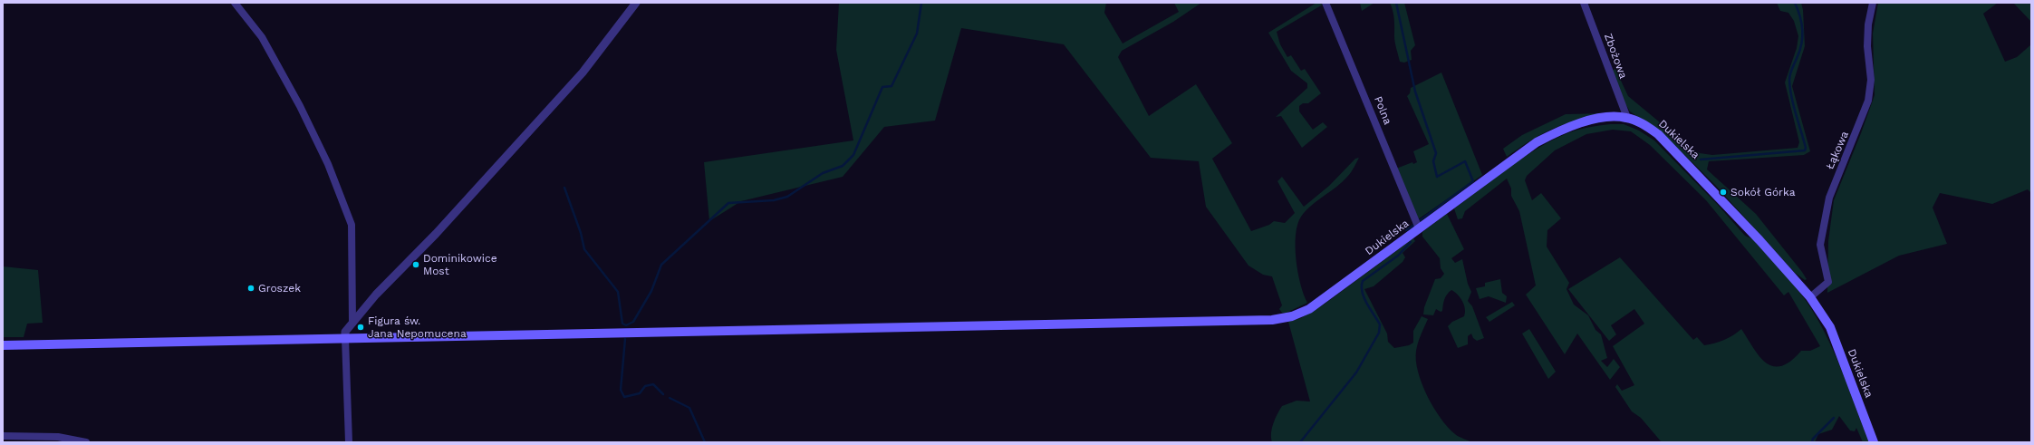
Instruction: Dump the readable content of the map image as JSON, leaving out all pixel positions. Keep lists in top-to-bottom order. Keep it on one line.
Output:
{"streets":{"main road":["Dukielska"],"street":["Zbożowa","Polna","Łąkowa"]},"crossings":[["Zbożowa","Dukielska"],["Polna","Dukielska"],["Dukielska","Łąkowa"]],"places":["Sokół Górka","Dominikowice Most","Groszek","Figura św. Jana Nepomucena"]}
